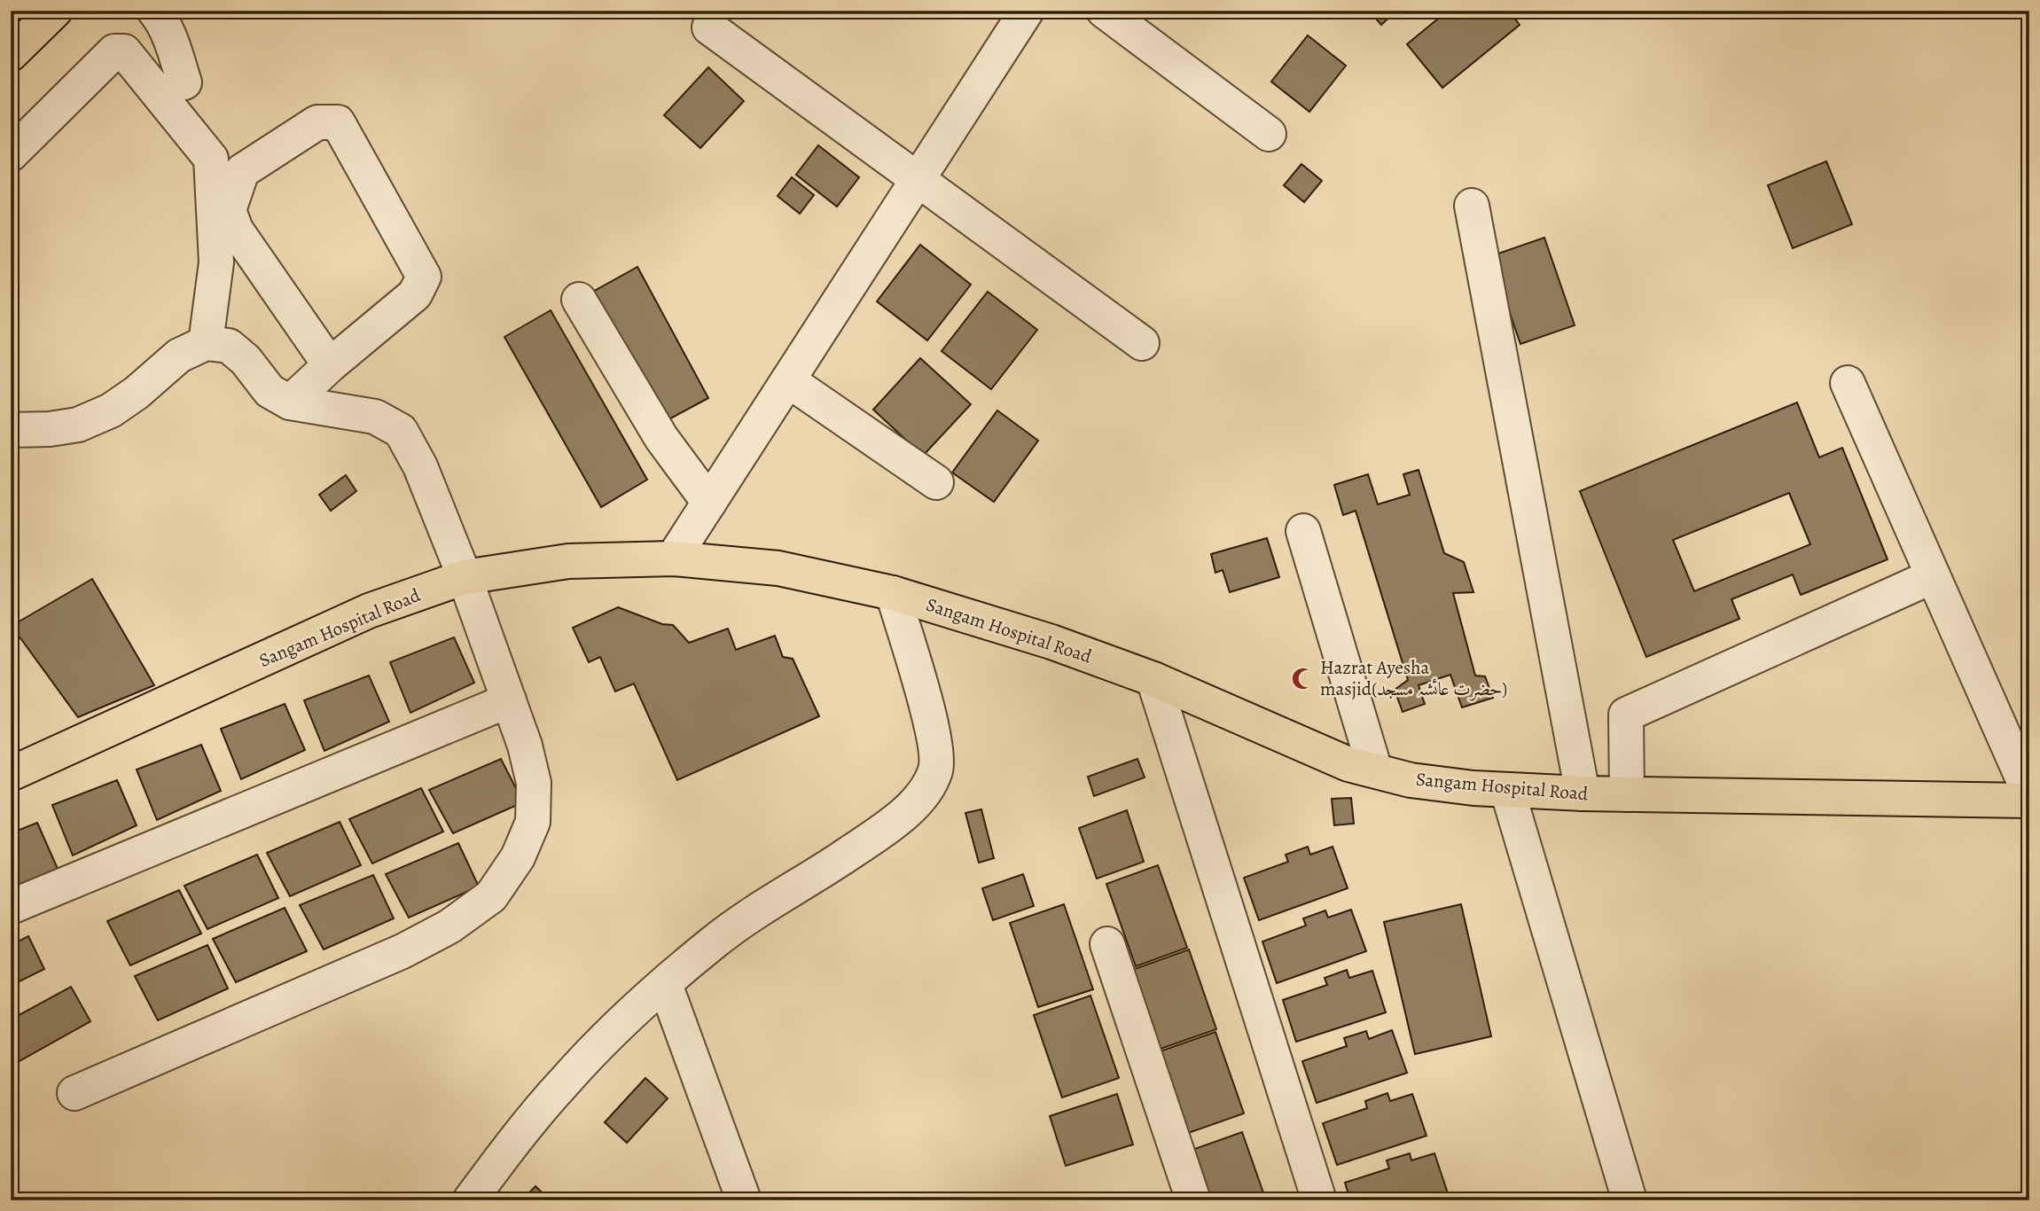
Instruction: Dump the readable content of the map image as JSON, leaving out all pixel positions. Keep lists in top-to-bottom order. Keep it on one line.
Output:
{"streets":{"main road":["Sangam Hospital Road"]},"places":{"mosque":["Hazrat Ayesha masjid(حضرت عائشہ مسجد)"]}}
